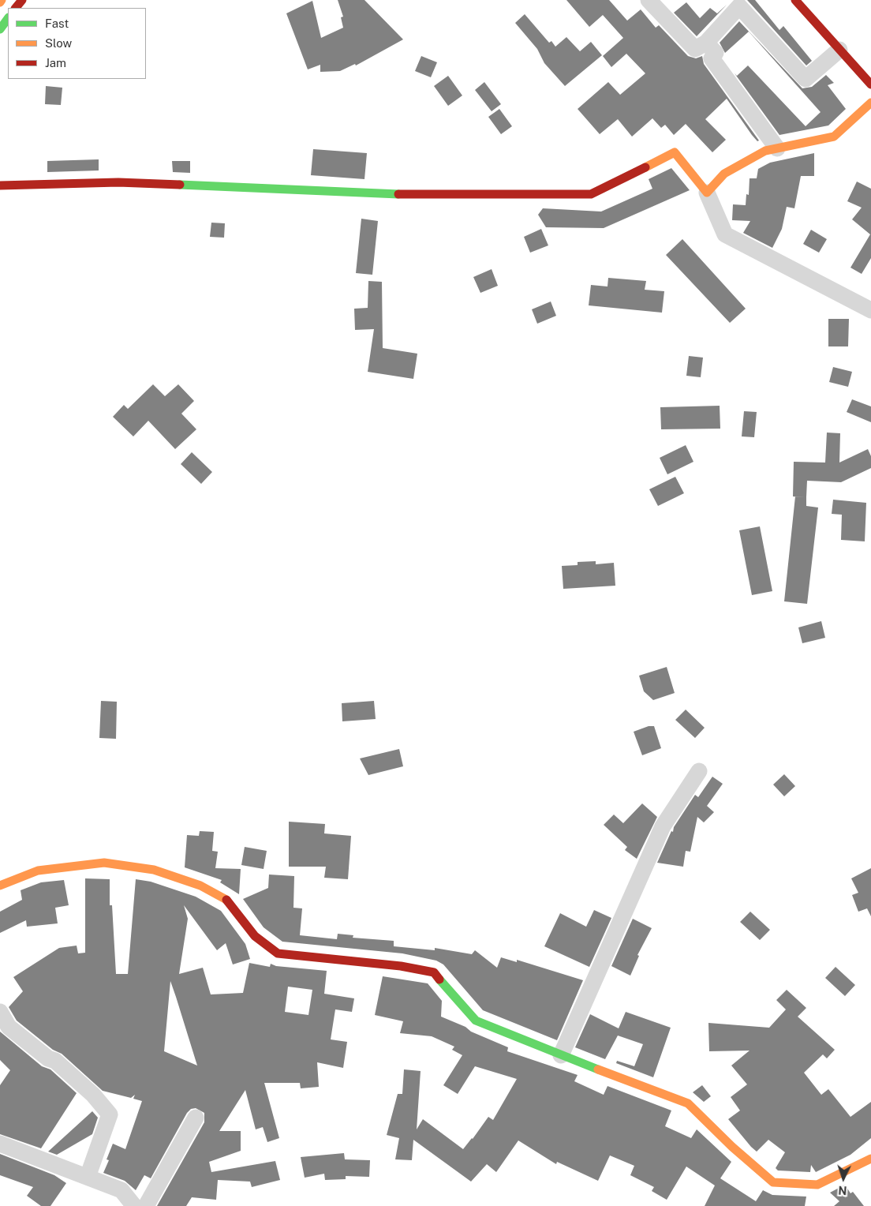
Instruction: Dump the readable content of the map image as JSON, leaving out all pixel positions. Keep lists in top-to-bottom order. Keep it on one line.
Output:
{"legend":["Fast","Slow","Jam"],"north":"bottom"}
